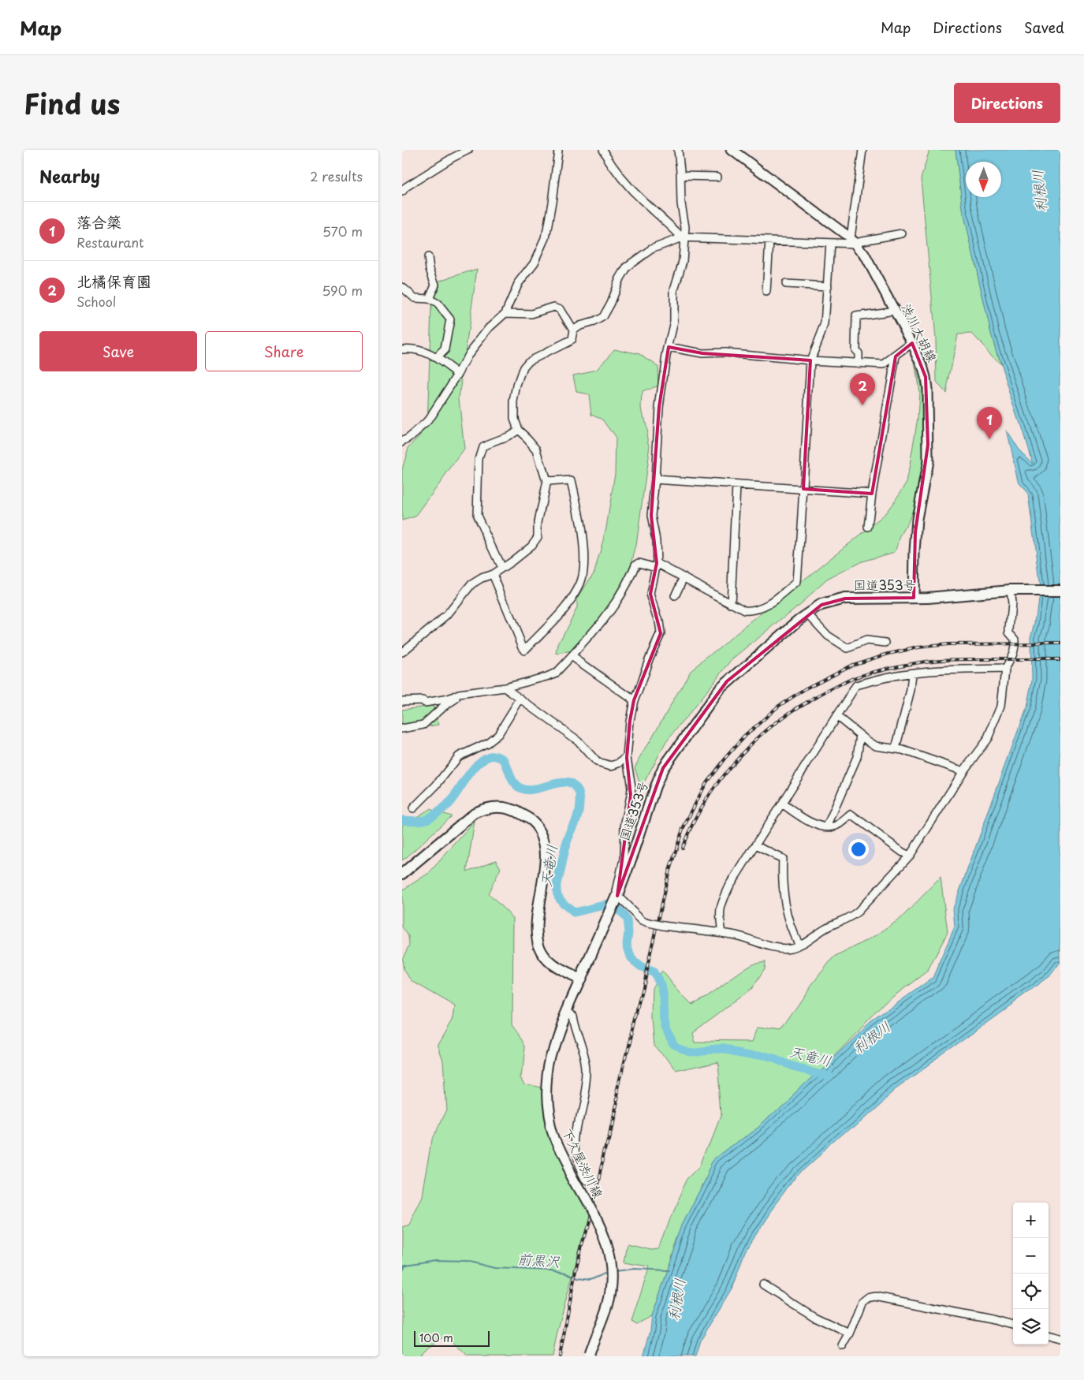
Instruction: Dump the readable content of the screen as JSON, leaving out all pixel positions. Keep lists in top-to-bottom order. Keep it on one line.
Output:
{"streets":{"highway":["国道353号"],"main road":["渋川大胡線","下久屋渋川線"]},"crossings":[["渋川大胡線","国道353号"],["国道353号","下久屋渋川線"]],"water":["利根川","天竜川","前黒沢"],"scale_bar":"100 m","north":"bottom","page":{"header":"Map","nav":["Map","Directions","Saved"],"title":"Find us","buttons":["Directions",["Save","Share"]],"heading":["Nearby","2 results"],"list":[{"mark":"1","name":"落合簗","note":"Restaurant","value":"570 m"},{"mark":"2","name":"北橘保育園","note":"School","value":"590 m"}],"pins":["2","1"],"map_buttons":["+","−"],"scale":"100 m"}}
